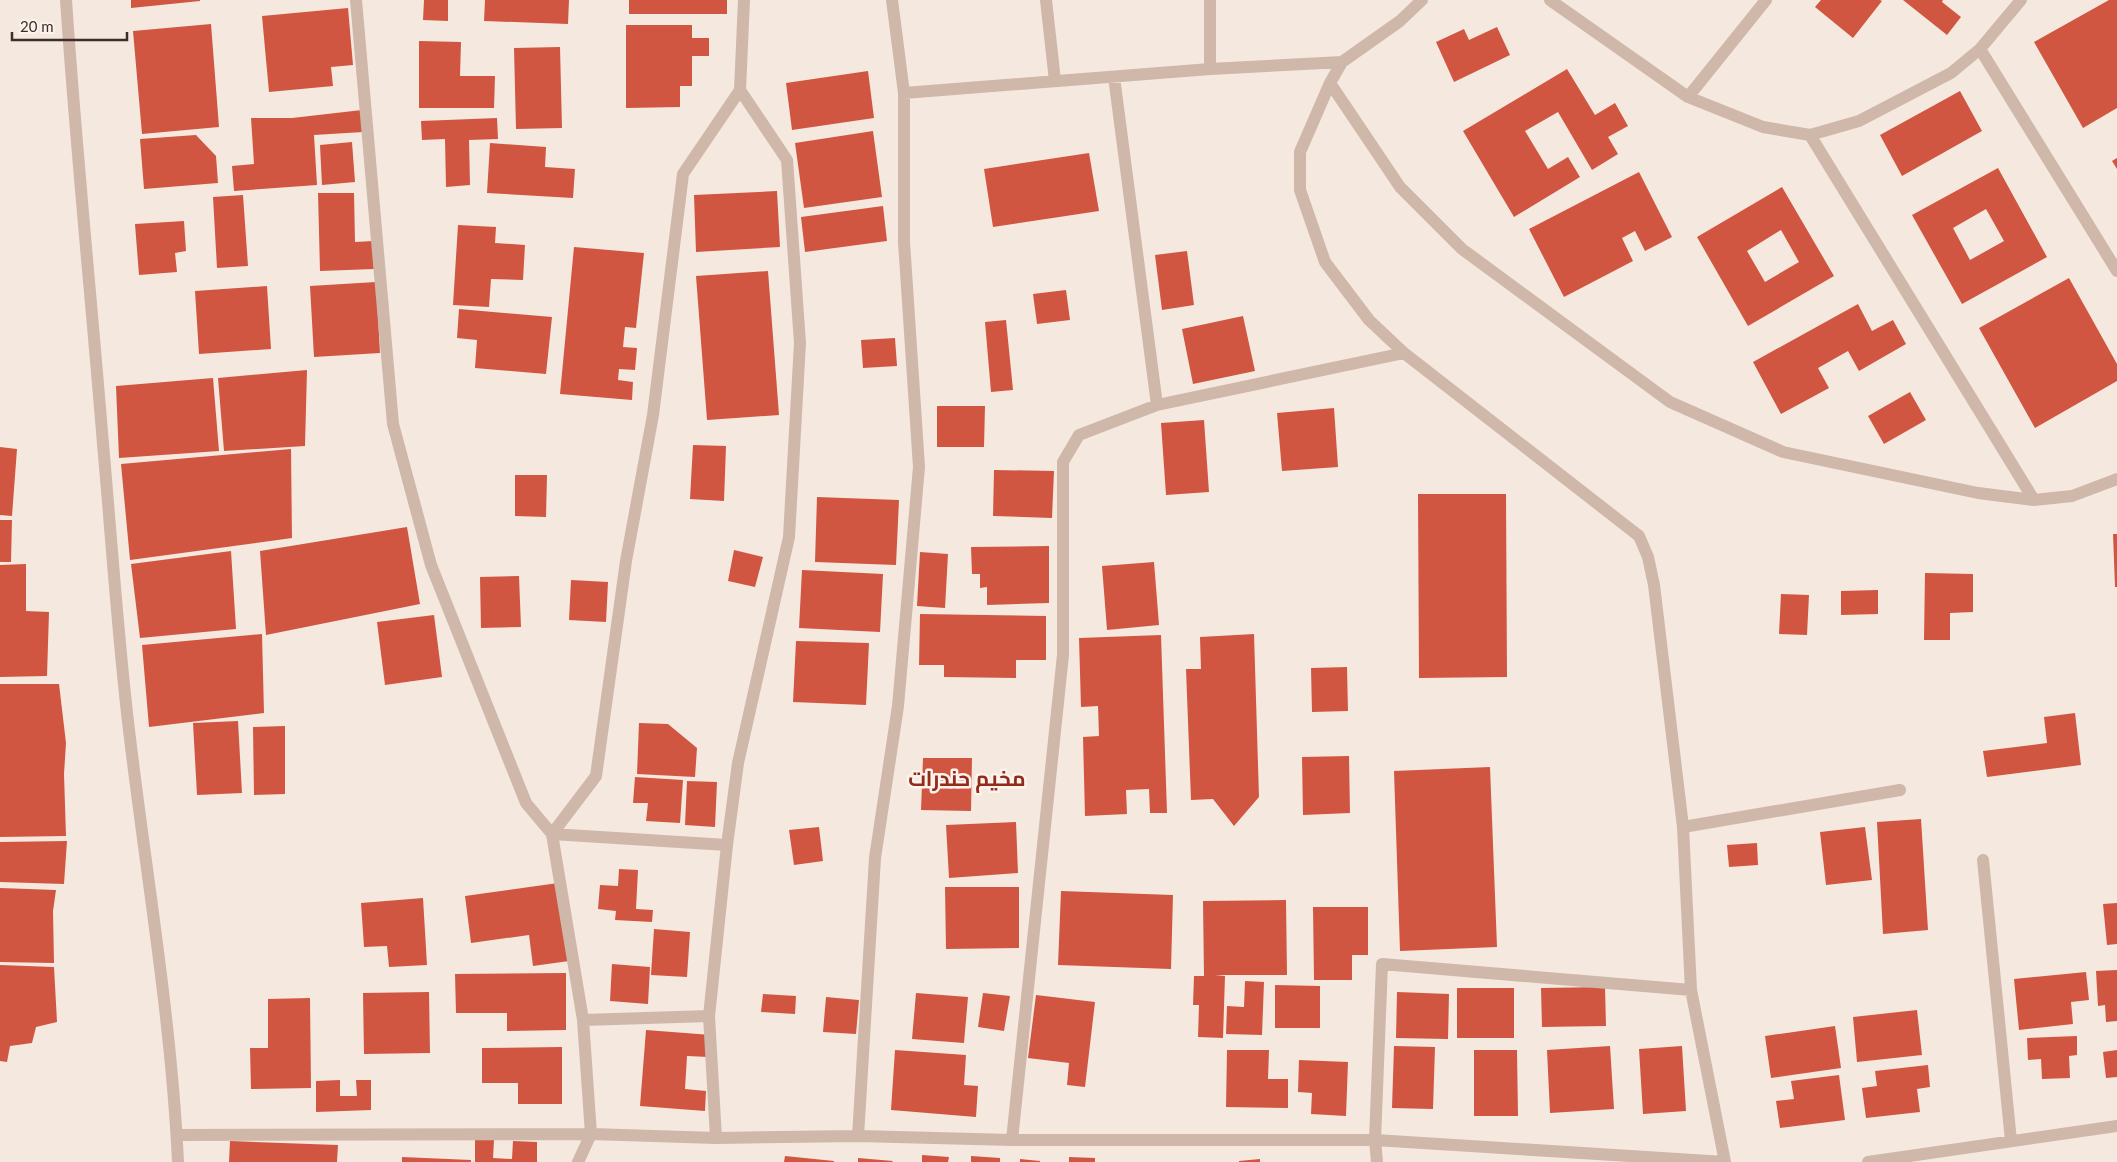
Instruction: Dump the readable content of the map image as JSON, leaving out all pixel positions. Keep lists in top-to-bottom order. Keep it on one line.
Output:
{"districts":["مخيم حندرات"],"scale_bar":"20 m"}
